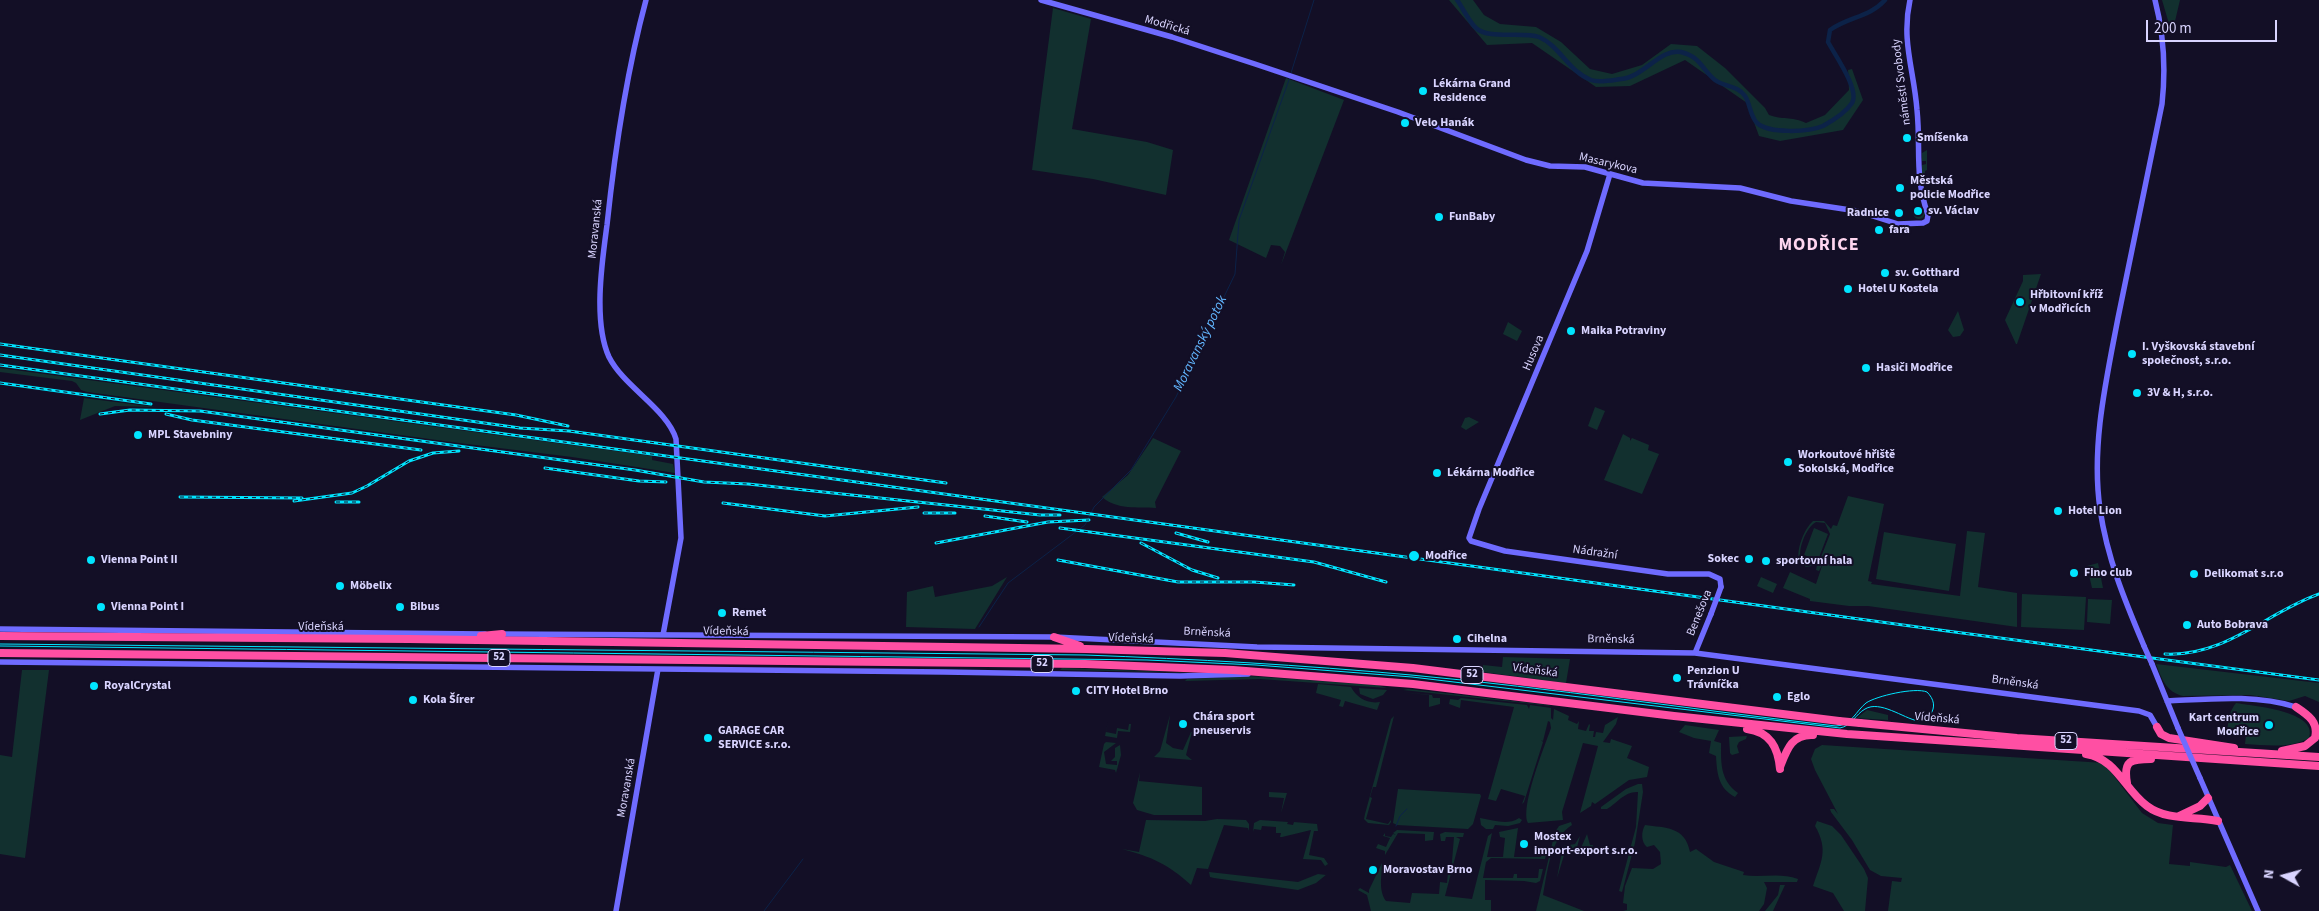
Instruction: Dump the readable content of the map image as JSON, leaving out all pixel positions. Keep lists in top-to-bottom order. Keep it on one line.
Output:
{"streets":{"highway":["Vídeňská","52"],"street":["Modřická","náměstí Svobody","Masarykova","Moravanská","Husova","Nádražní","Benešova","Brněnská"]},"crossings":[["Modřická","Masarykova"],["náměstí Svobody","Masarykova"],["Masarykova","Husova"],["Moravanská","Vídeňská"],["Husova","Nádražní"],["Nádražní","Benešova"],["Benešova","Brněnská"],["Vídeňská","Brněnská"],["Vídeňská","52"]],"districts":["MODŘICE"],"water":["Moravanský potok"],"places":["Lékárna Grand Residence","Velo Hanák","Smíšenka","Městská policie Modřice","sv. Václav","Radnice","FunBaby","fara","sv. Gotthard","Hotel U Kostela","Hřbitovní kříž v Modřicích","Maika Potraviny","I. Vyškovská stavební společnost, s.r.o.","Hasiči Modřice","3V & H, s.r.o.","MPL Stavebniny","Workoutové hřiště Sokolská, Modřice","Lékárna Modřice","Hotel Lion","Modřice","Sokec","Vienna Point II","sportovní hala","Fino club","Delikomat s.r.o","Möbelix","Vienna Point I","Bibus","Remet","Auto Bobrava","Cihelna","Penzion U Trávníčka","RoyalCrystal","CITY Hotel Brno","Eglo","Kola Šírer","Chára sport pneuservis","Kart centrum Modřice","GARAGE CAR SERVICE s.r.o.","Mostex import-export s.r.o.","Moravostav Brno"],"scale_bar":"200 m","north":"left"}
